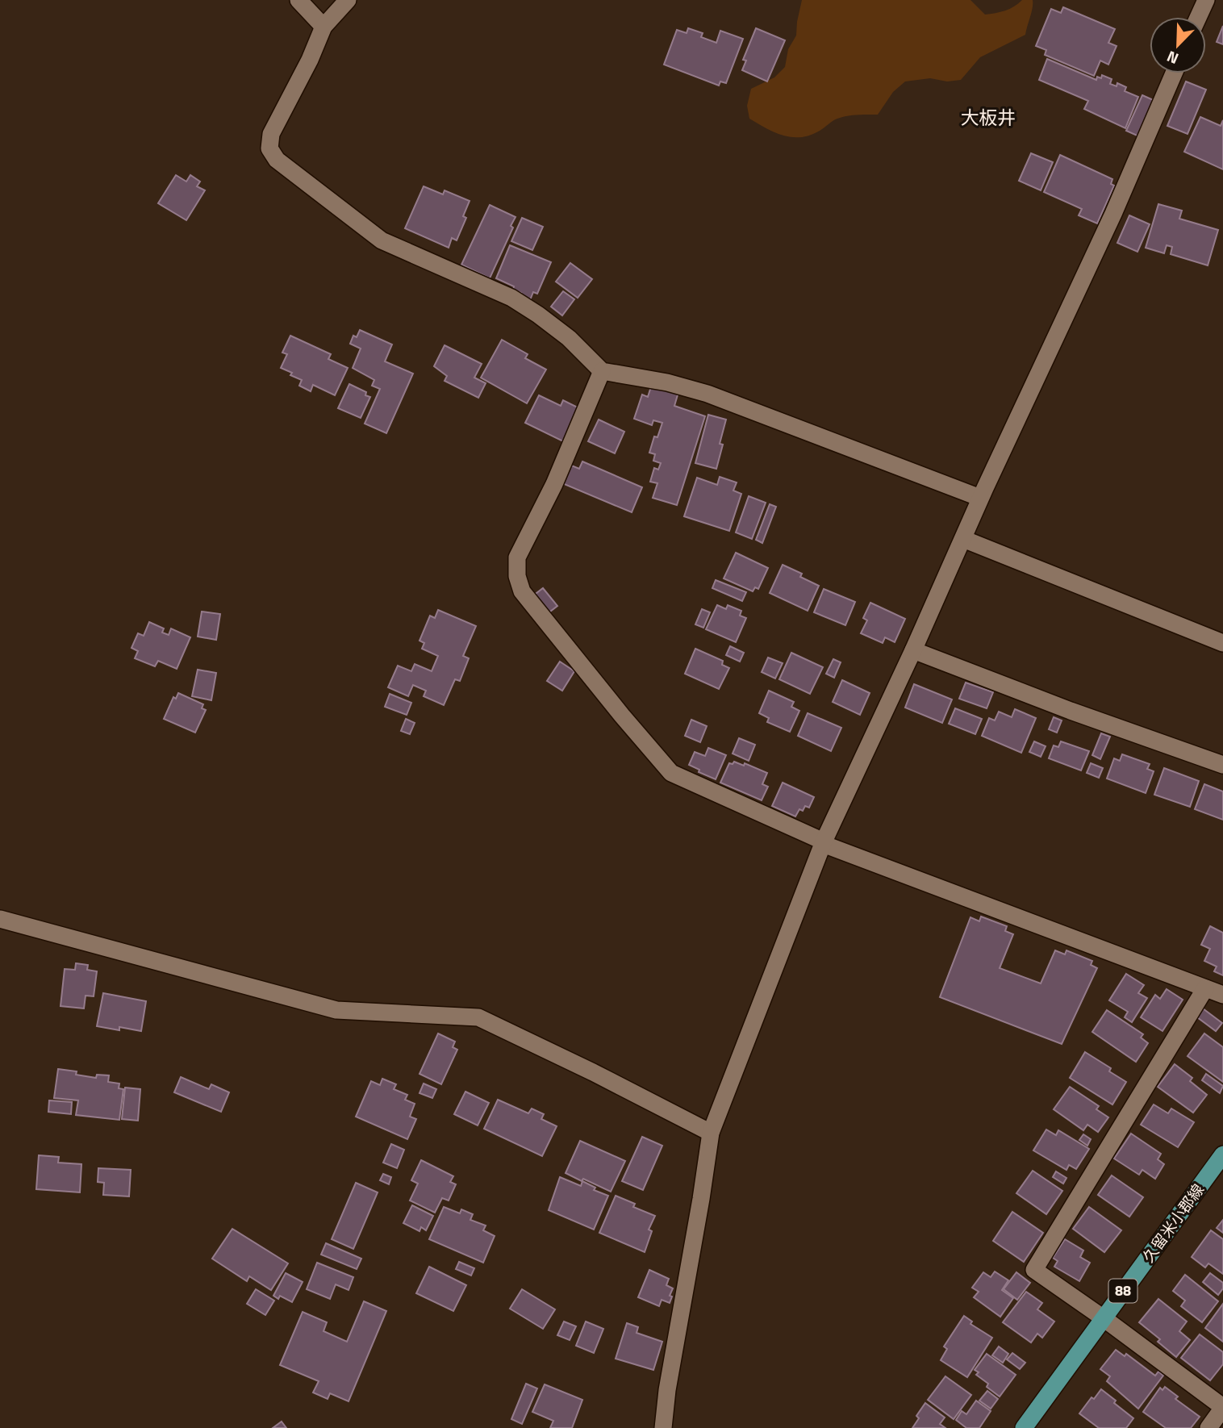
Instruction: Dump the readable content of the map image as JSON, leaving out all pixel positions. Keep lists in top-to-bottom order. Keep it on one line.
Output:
{"streets":{"main road":["久留米小郡線","88"]},"districts":["大板井"],"north":"bottom left"}
